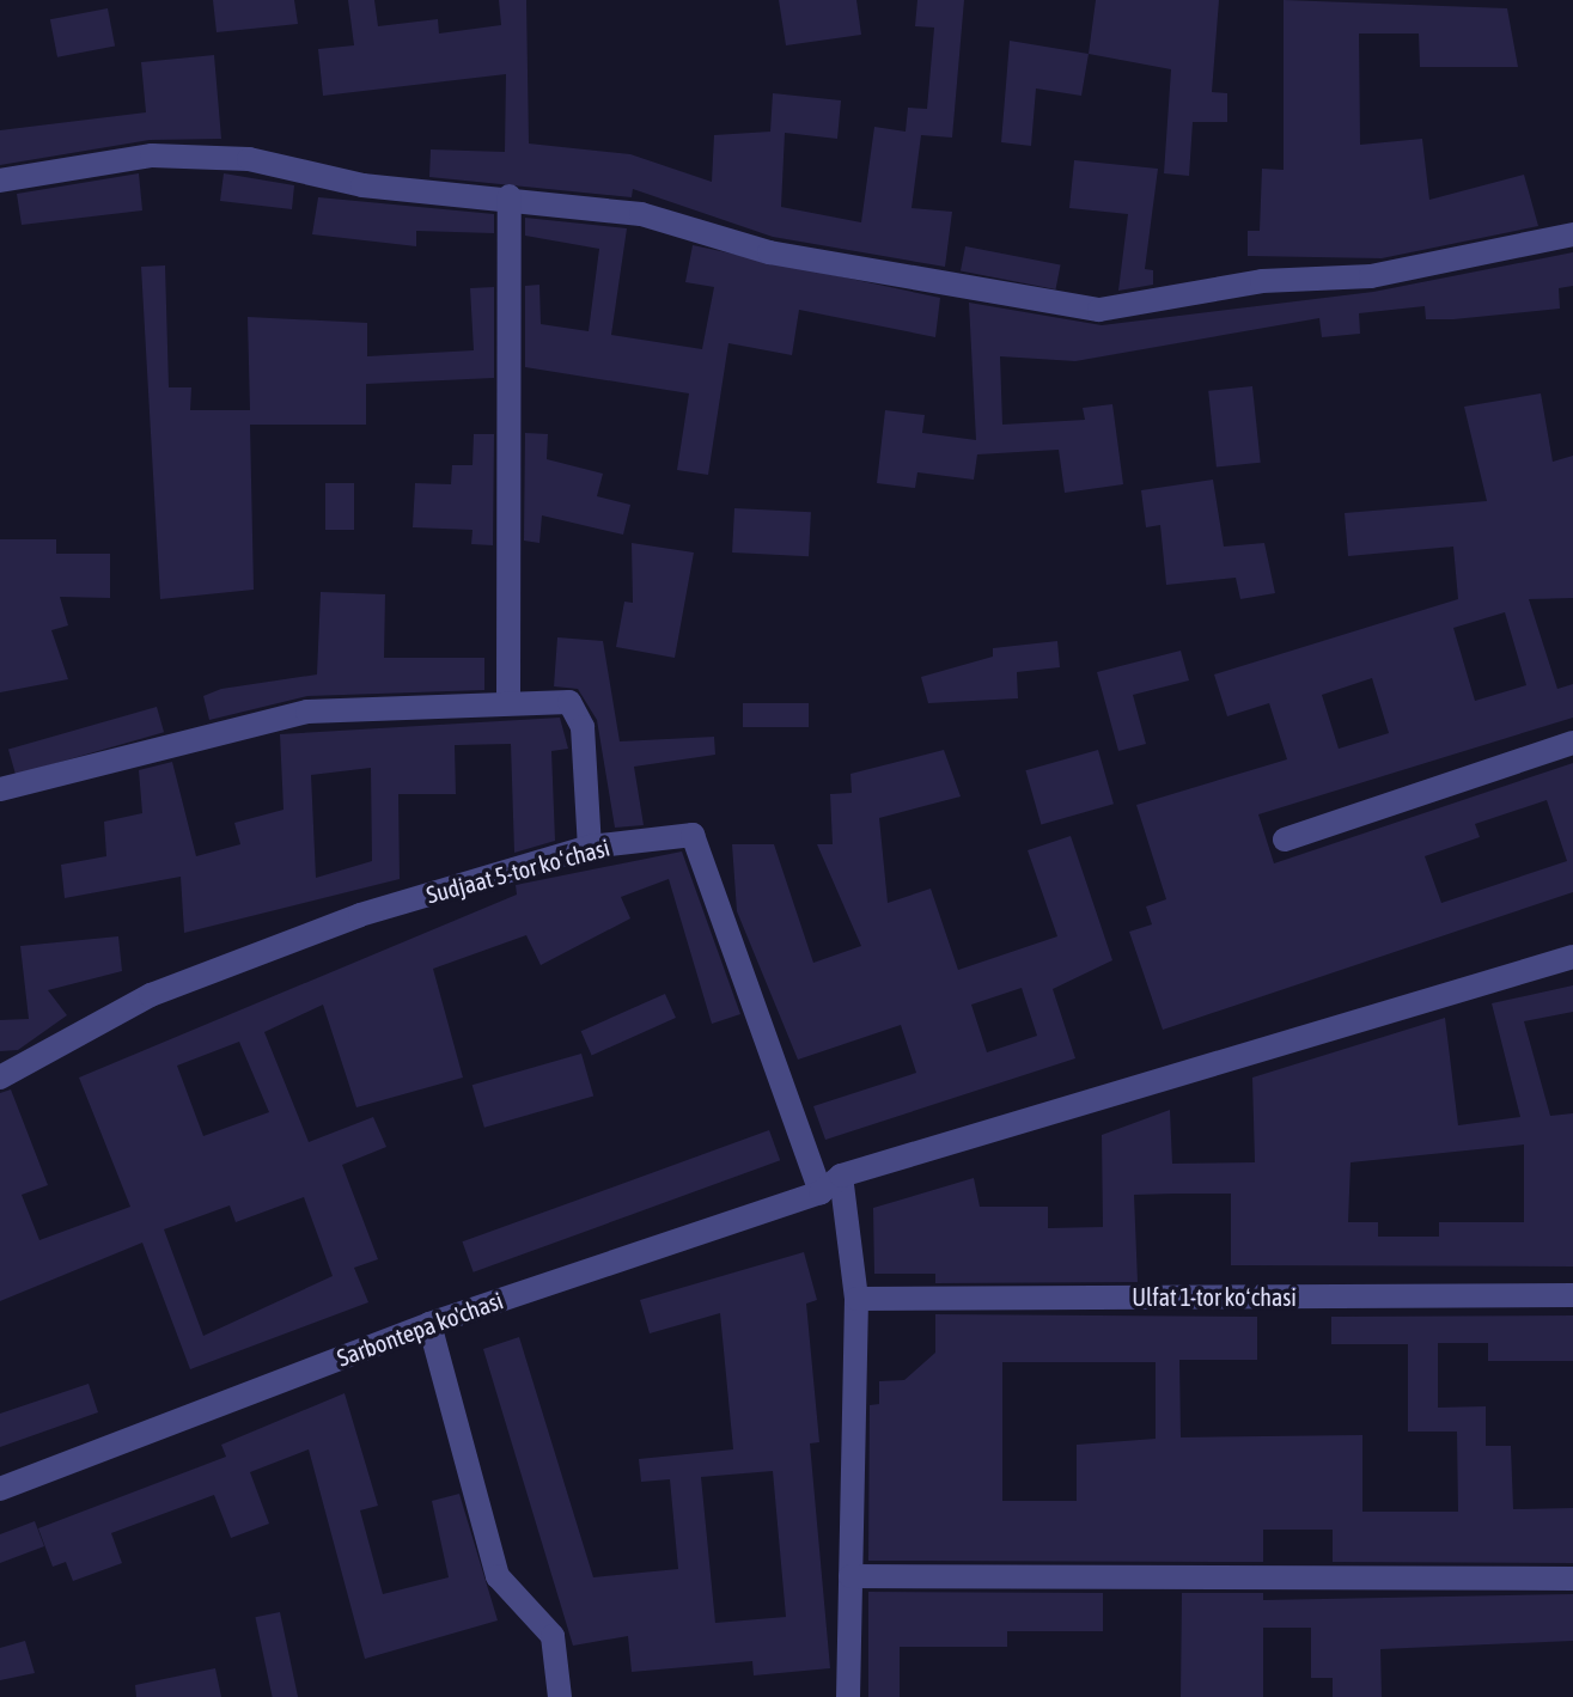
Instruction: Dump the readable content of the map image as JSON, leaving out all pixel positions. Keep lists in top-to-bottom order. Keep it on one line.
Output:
{"streets":{"street":["Sudjaat 5-tor koʻchasi","Ulfat 1-tor koʻchasi","Sarbontepa ko'chasi"]},"crossings":[["Sudjaat 5-tor koʻchasi","Sarbontepa ko'chasi"]]}
